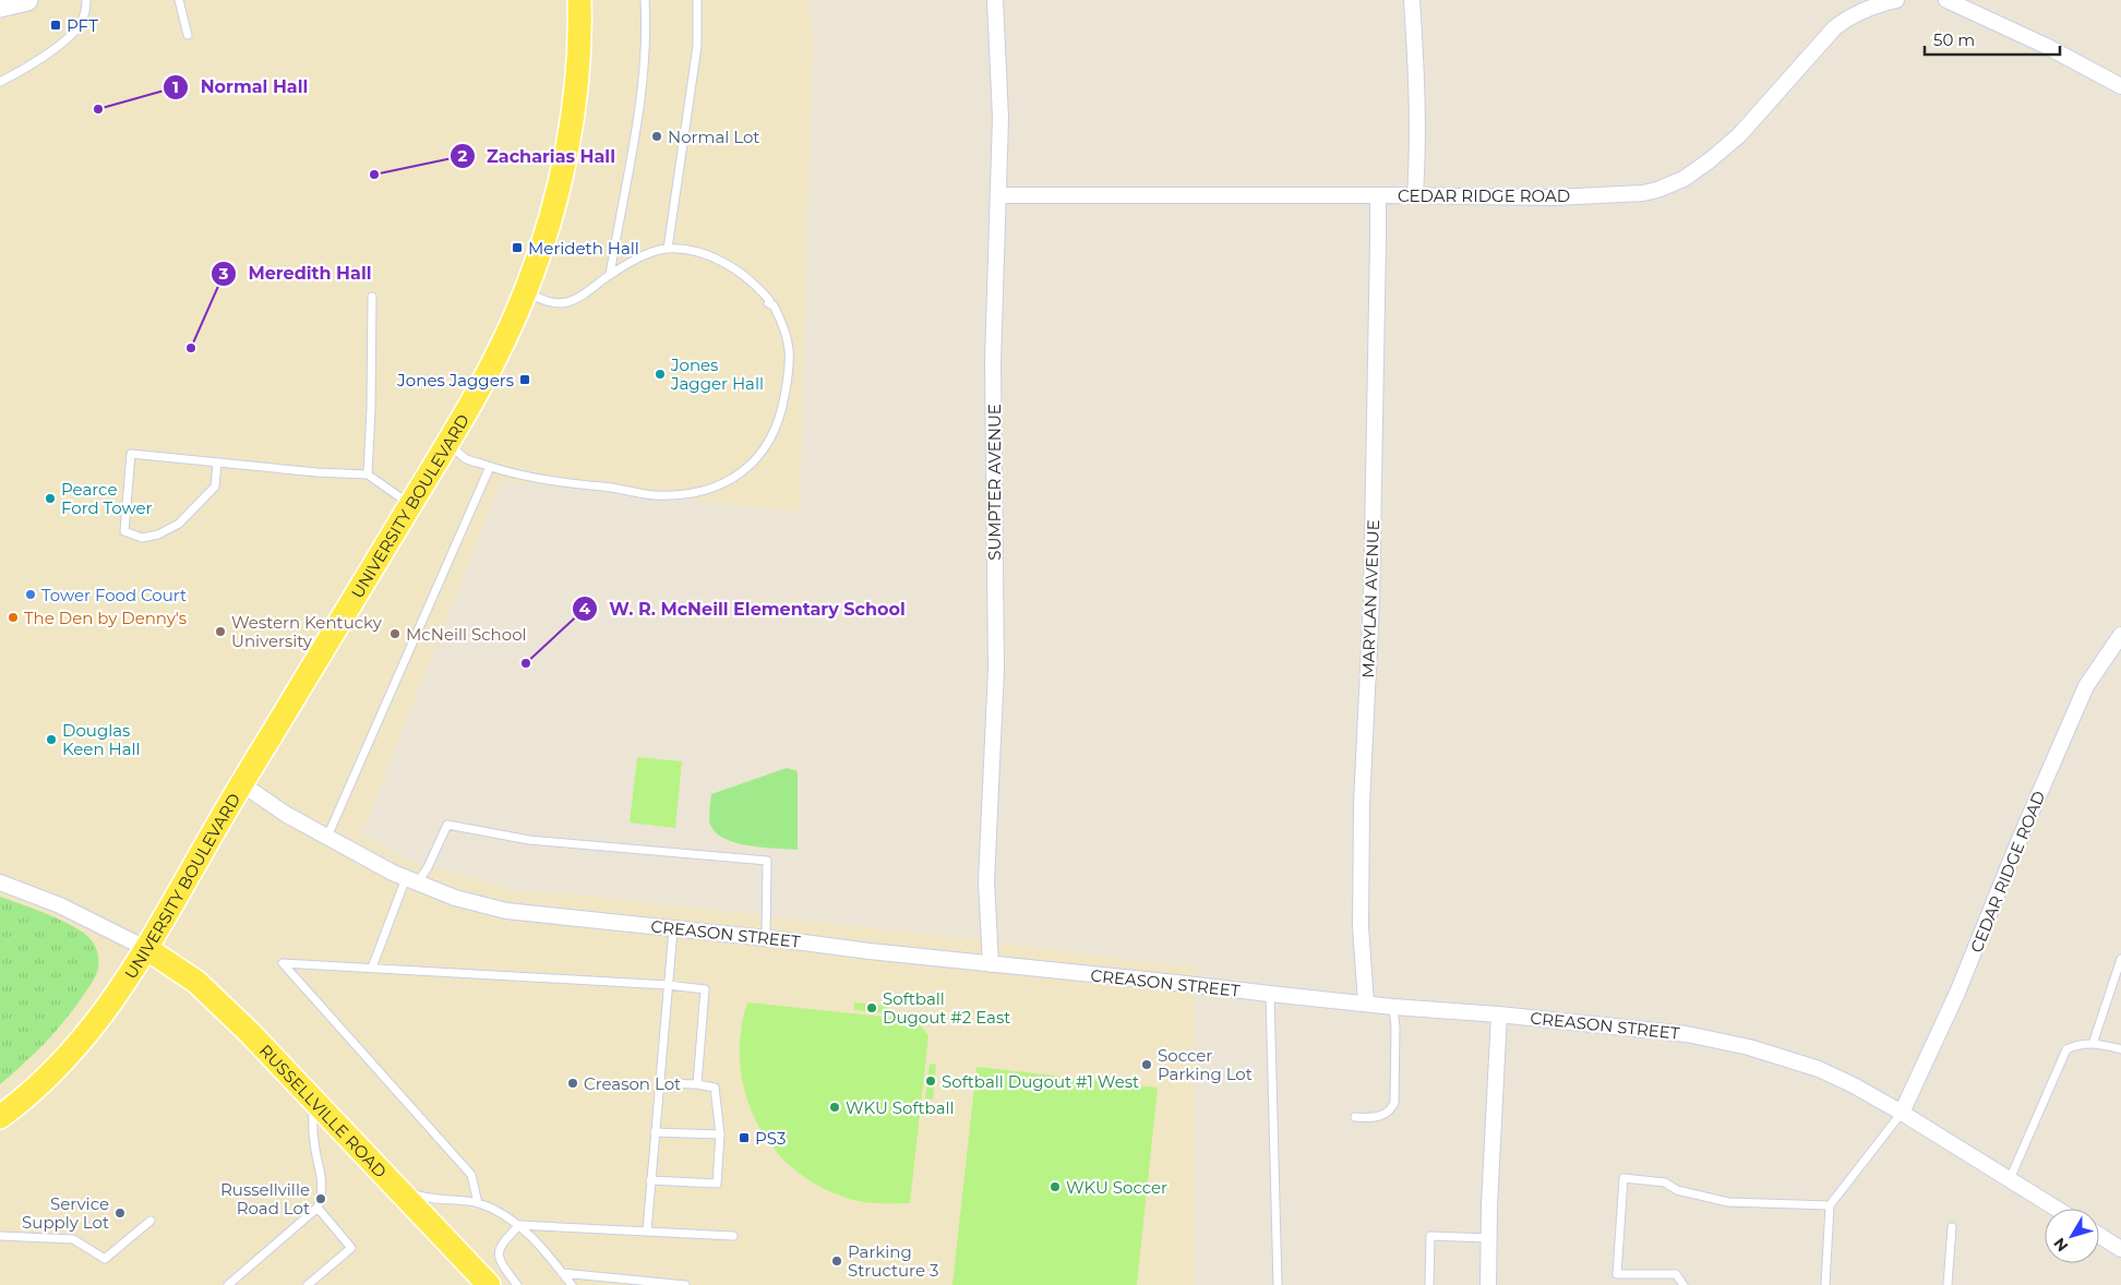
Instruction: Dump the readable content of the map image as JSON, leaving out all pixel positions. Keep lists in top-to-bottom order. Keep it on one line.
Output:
{"streets":{"main road":["UNIVERSITY BOULEVARD","RUSSELLVILLE ROAD"],"street":["CEDAR RIDGE ROAD","SUMPTER AVENUE","MARYLAN AVENUE","CREASON STREET"]},"crossings":[["CEDAR RIDGE ROAD","SUMPTER AVENUE"],["CEDAR RIDGE ROAD","MARYLAN AVENUE"],["CEDAR RIDGE ROAD","CREASON STREET"],["SUMPTER AVENUE","CREASON STREET"],["UNIVERSITY BOULEVARD","CREASON STREET"],["UNIVERSITY BOULEVARD","RUSSELLVILLE ROAD"],["MARYLAN AVENUE","CREASON STREET"]],"places":{"transit":["PFT","Merideth Hall","Jones Jaggers","PS3"],"other":["Normal Hall","Normal Lot","Zacharias Hall","Meredith Hall","Jones Jagger Hall","Pearce Ford Tower","Tower Food Court","The Den by Denny's","Western Kentucky University","McNeill School","W. R. McNeill Elementary School","Douglas Keen Hall","Softball Dugout #2 East","Soccer Parking Lot","Softball Dugout #1 West","Creason Lot","WKU Softball","WKU Soccer","Russellville Road Lot","Service Supply Lot","Parking Structure 3"]},"scale_bar":"50 m","north":"bottom left"}
